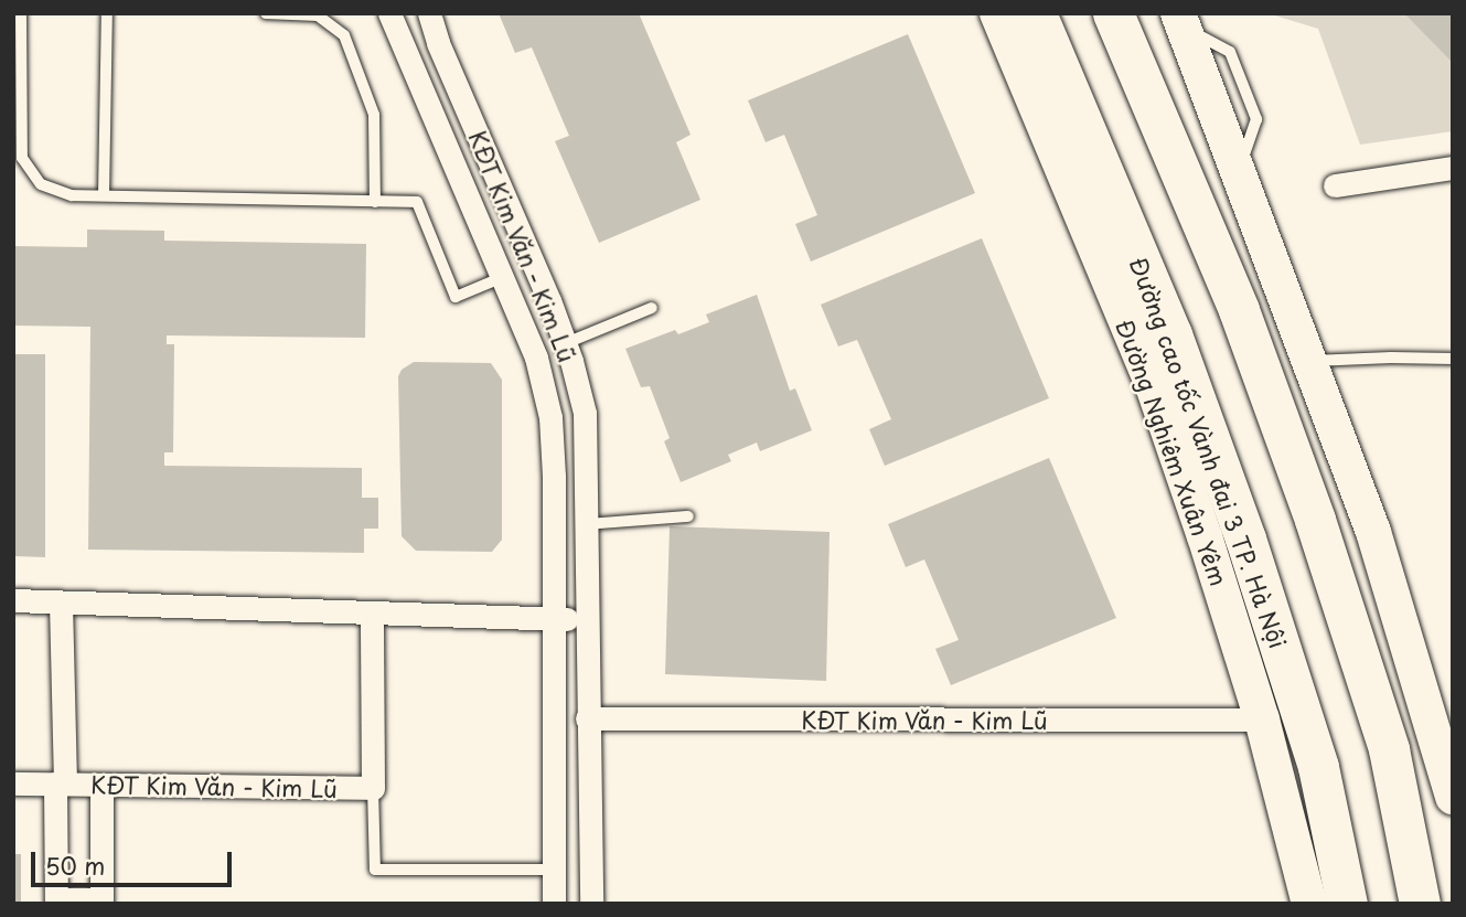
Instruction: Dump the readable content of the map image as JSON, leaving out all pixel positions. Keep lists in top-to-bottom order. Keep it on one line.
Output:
{"streets":{"highway":["Đường cao tốc Vành đai 3 TP. Hà Nội"],"main road":["Đường Nghiêm Xuân Yêm"],"street":["KĐT Kim Văn - Kim Lũ"]},"crossings":[["KĐT Kim Văn - Kim Lũ","Đường Nghiêm Xuân Yêm"]],"scale_bar":"50 m"}
